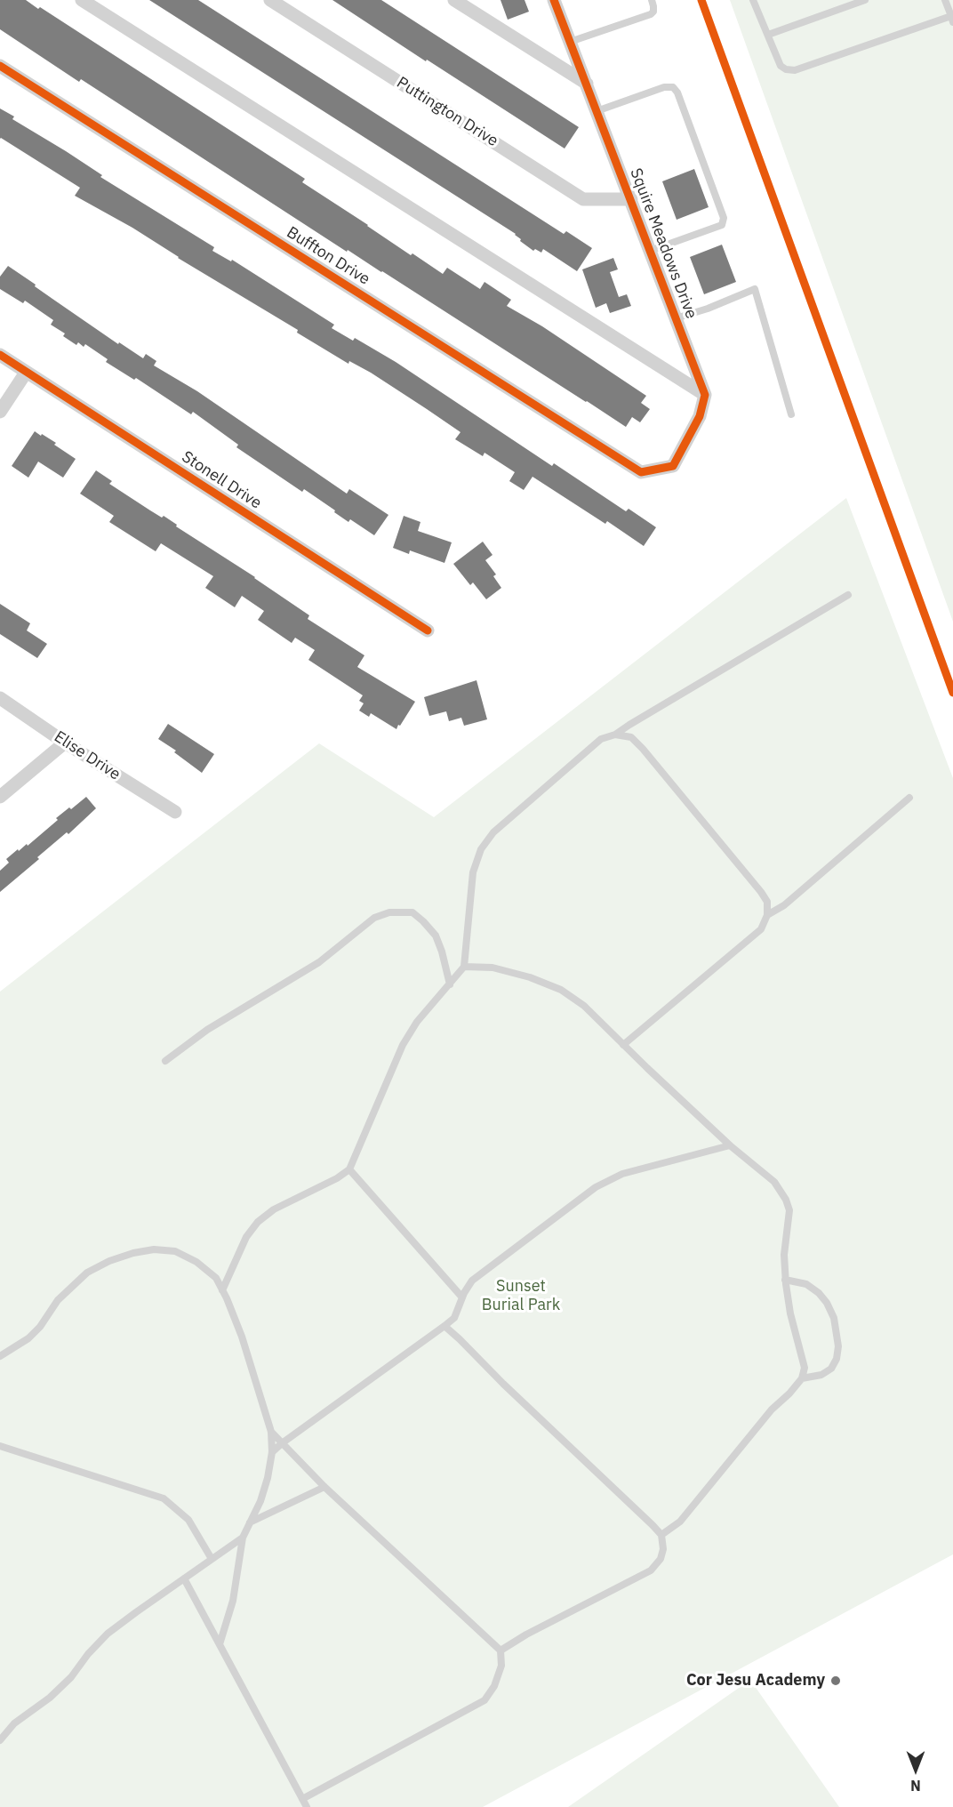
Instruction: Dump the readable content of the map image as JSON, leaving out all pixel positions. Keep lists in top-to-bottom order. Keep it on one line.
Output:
{"streets":{"street":["Puttington Drive","Squire Meadows Drive","Buffton Drive","Stonell Drive","Elise Drive"]},"crossings":[["Puttington Drive","Squire Meadows Drive"],["Squire Meadows Drive","Buffton Drive"]],"parks":["Sunset Burial Park"],"places":["Cor Jesu Academy"],"north":"bottom"}
